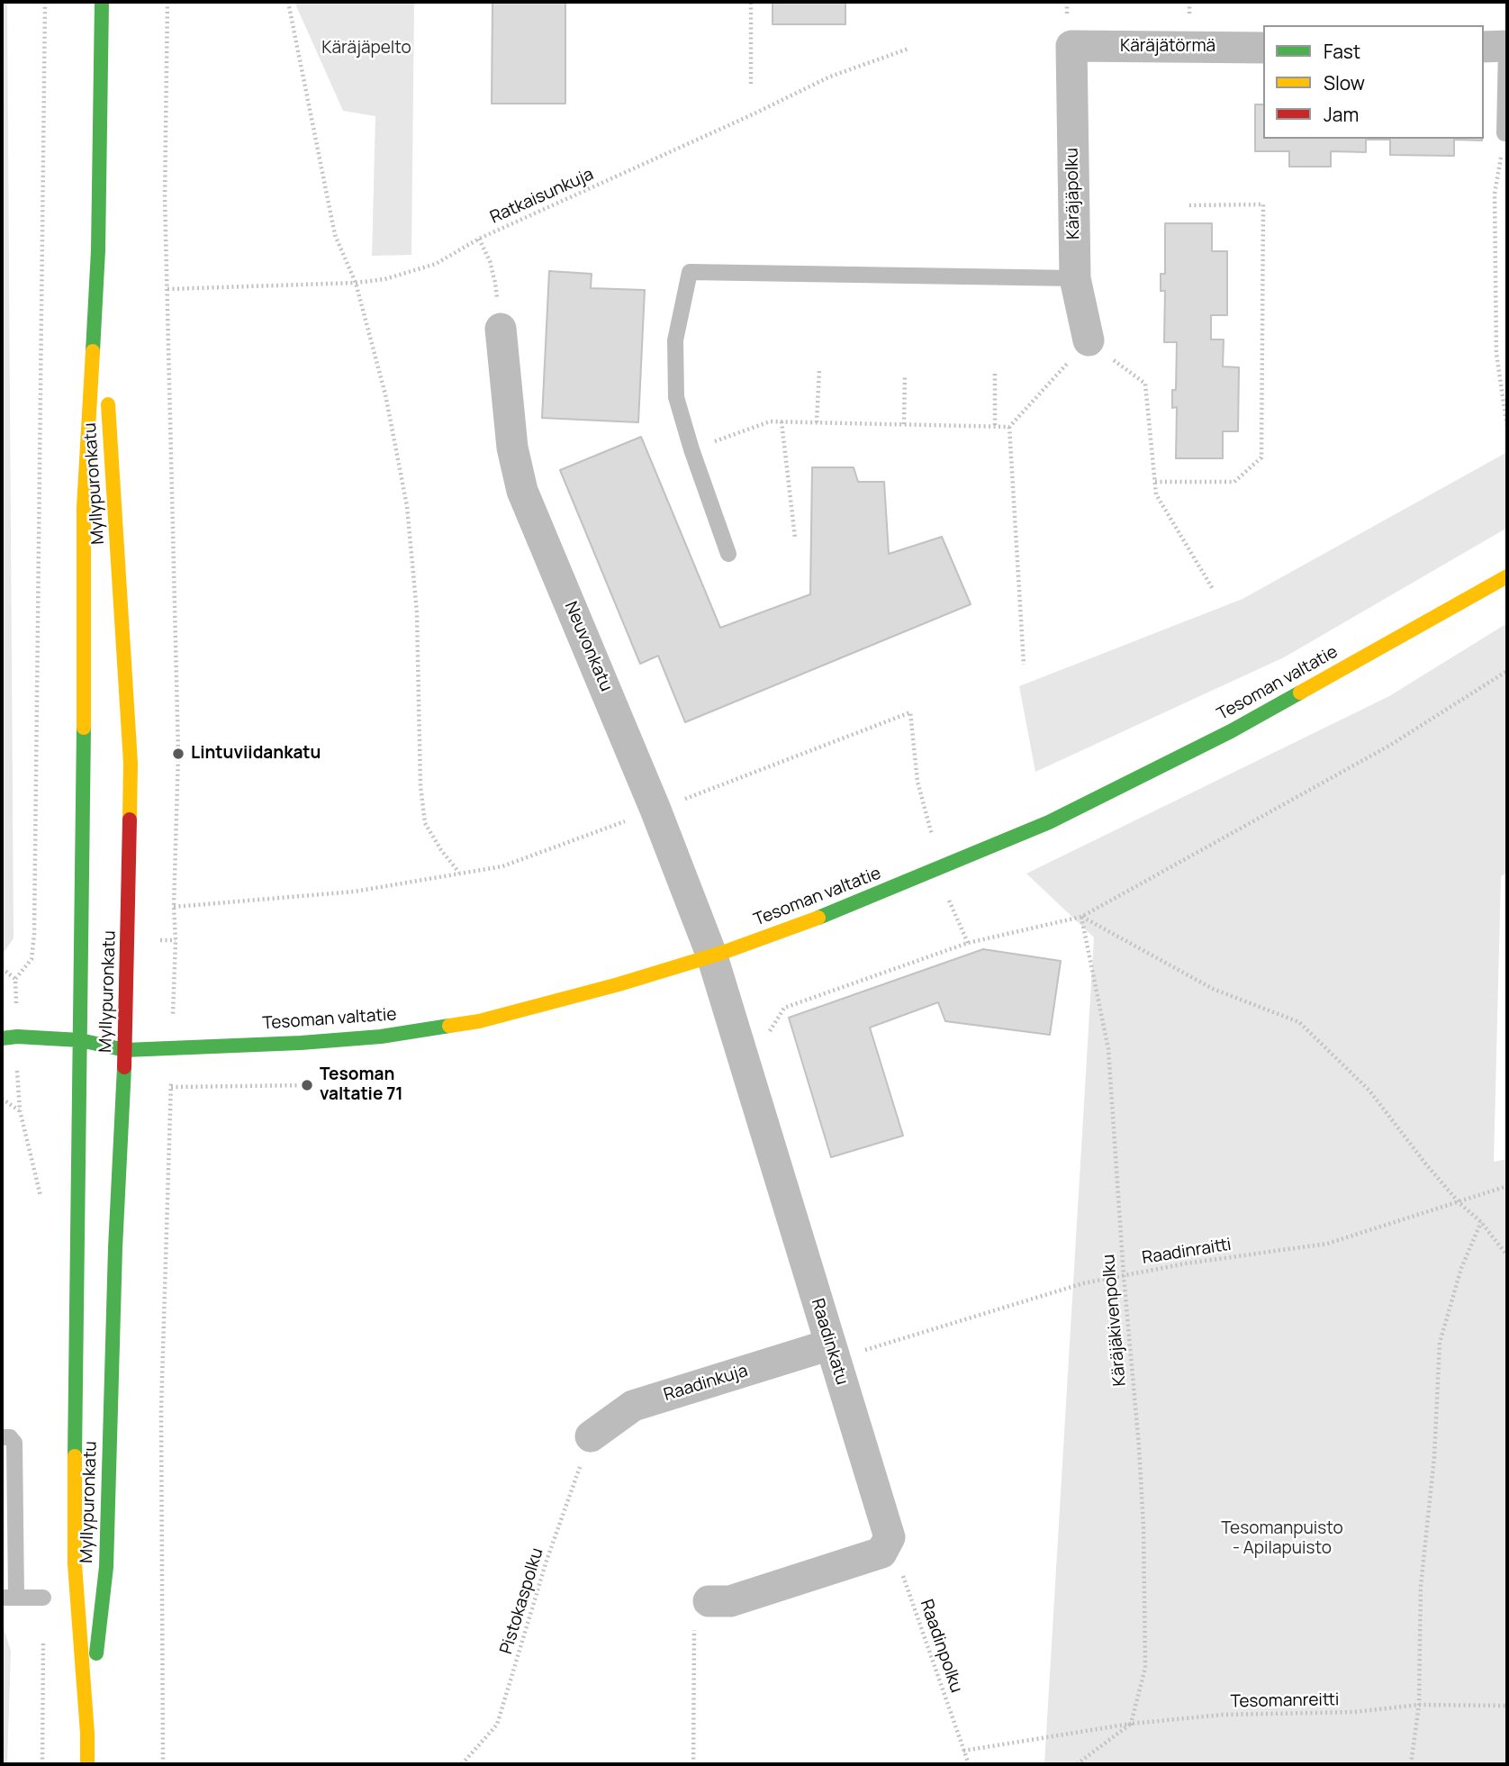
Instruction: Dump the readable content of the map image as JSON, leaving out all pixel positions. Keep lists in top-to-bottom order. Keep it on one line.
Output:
{"streets":{"main road":["Myllypuronkatu","Tesoman valtatie"],"street":["Käräjätörmä","Käräjäpolku","Neuvonkatu","Raadinkatu","Raadinkuja"],"path":["Ratkaisunkuja","Raadinraitti","Käräjäkivenpolku","Pistokaspolku","Raadinpolku","Tesomanreitti"]},"crossings":[["Käräjätörmä","Käräjäpolku"],["Myllypuronkatu","Tesoman valtatie"],["Neuvonkatu","Tesoman valtatie"],["Neuvonkatu","Raadinkatu"],["Tesoman valtatie","Raadinkatu"],["Raadinraitti","Käräjäkivenpolku"],["Raadinraitti","Raadinkatu"],["Raadinraitti","Raadinkuja"],["Käräjäkivenpolku","Tesomanreitti"],["Raadinkatu","Raadinkuja"],["Raadinkatu","Raadinpolku"],["Raadinkuja","Pistokaspolku"],["Raadinpolku","Tesomanreitti"]],"parks":["Käräjäpelto","Tesomanpuisto - Apilapuisto"],"places":["Lintuviidankatu","Tesoman valtatie 71"],"legend":["Fast","Slow","Jam"]}
